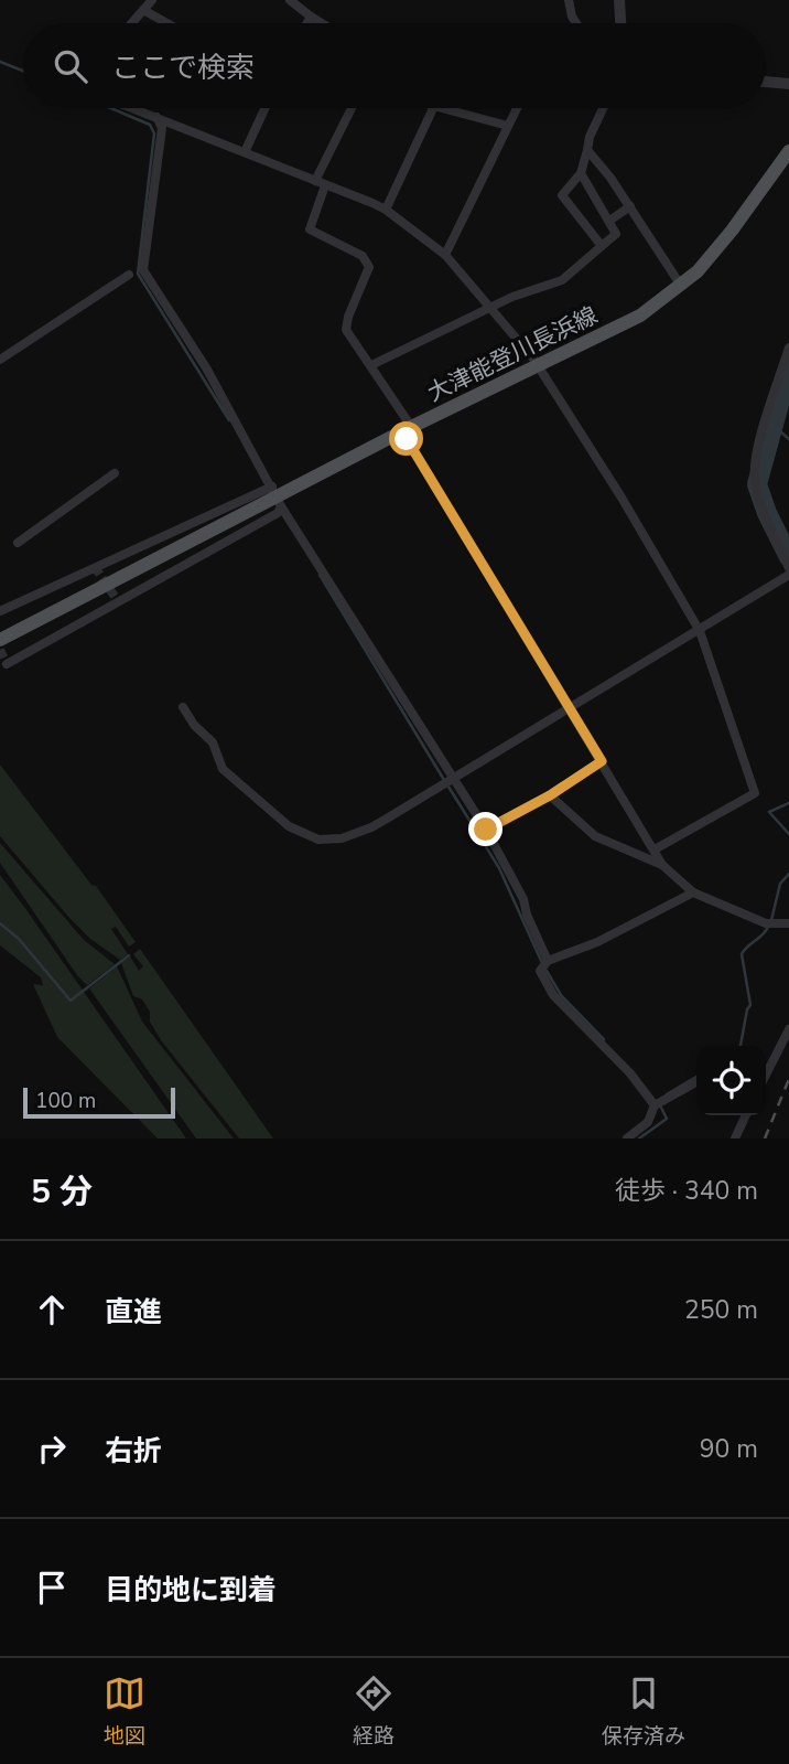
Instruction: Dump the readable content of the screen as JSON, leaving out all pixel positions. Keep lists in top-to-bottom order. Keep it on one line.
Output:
{"streets":{"main road":["大津能登川長浜線"]},"scale_bar":"100 m","page":{"search":"ここで検索","scale":"100 m","heading":["5 分","徒歩 · 340 m"],"list":[["直進","250 m"],["右折","90 m"],"目的地に到着"],"nav":["地図","経路","保存済み"]}}
